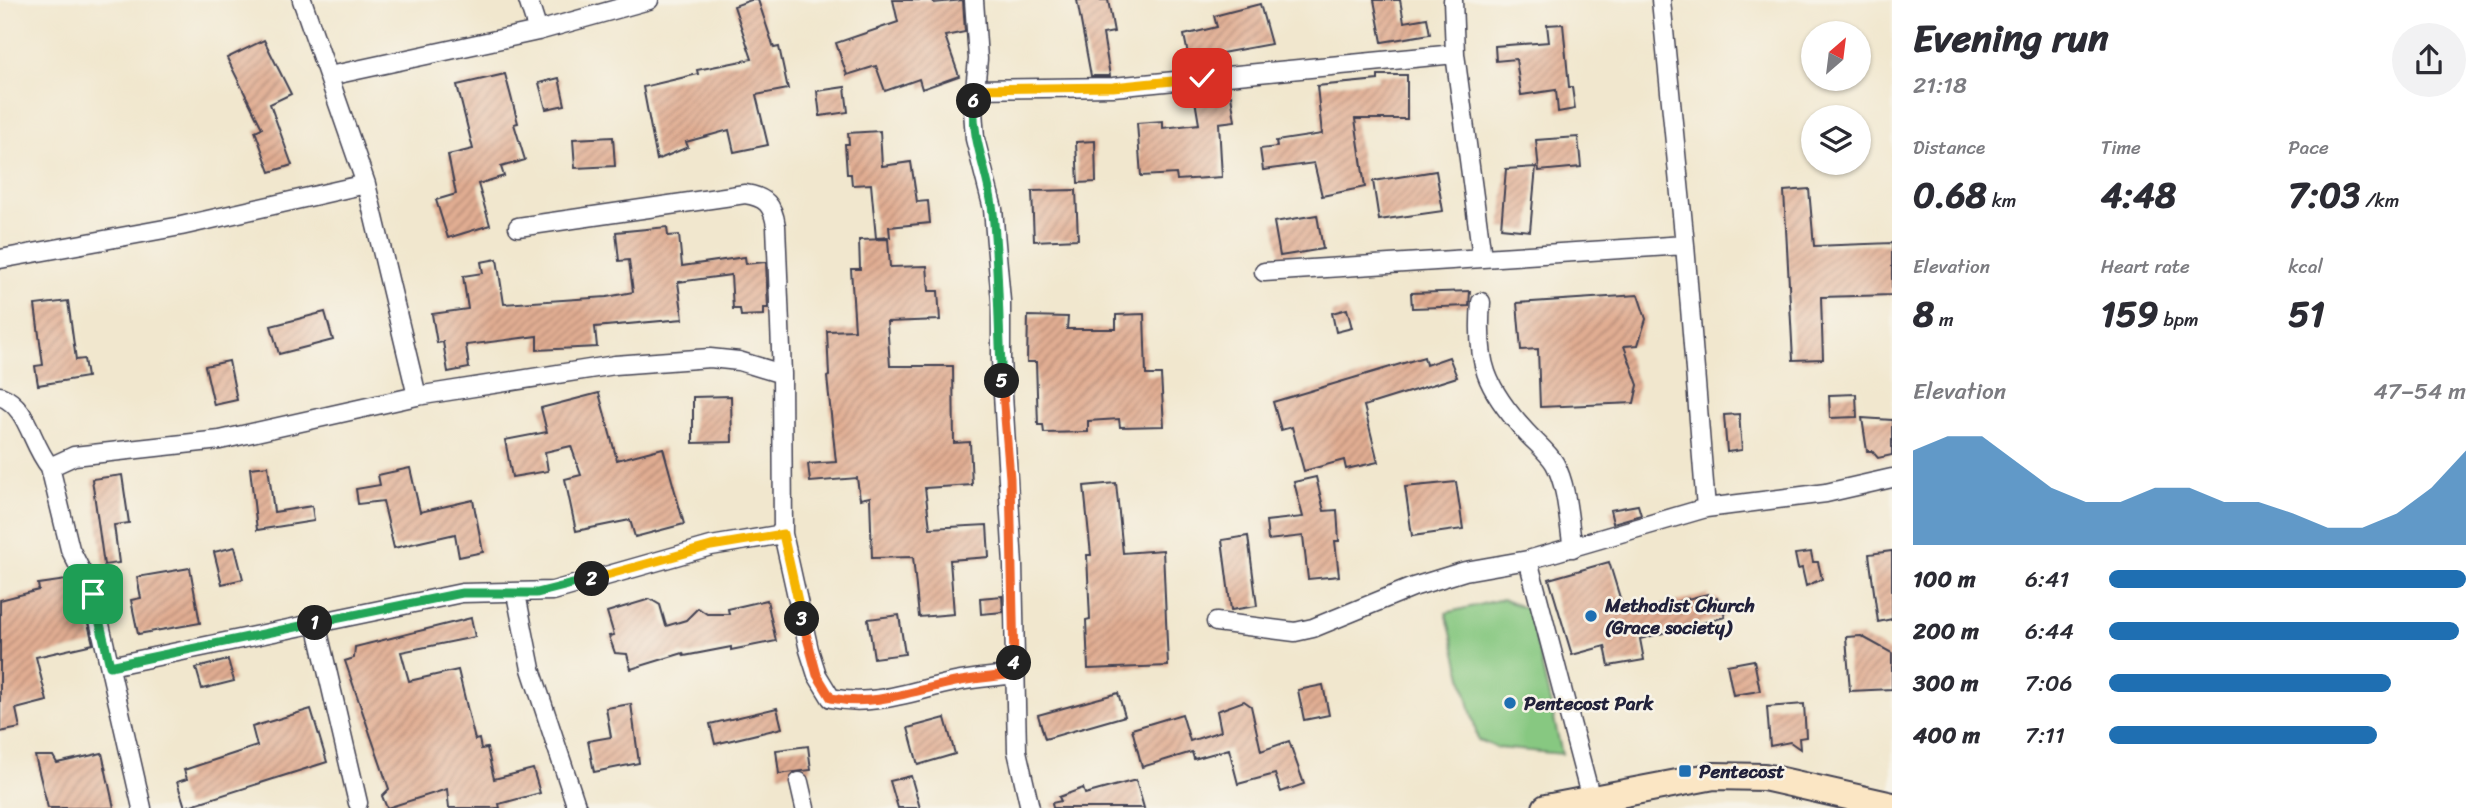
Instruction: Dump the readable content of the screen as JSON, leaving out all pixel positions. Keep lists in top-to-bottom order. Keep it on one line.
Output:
{"places":{"other":["Methodist Church (Grace society)","Pentecost Park"],"transit":["Pentecost"]},"north":"top right","page":{"heading":["Evening run","21:18"],"pins":["6","5","2","3","1","4"],"stats":[["Distance","0.68 km"],["Time","4:48"],["Pace","7:03 /km"],["Elevation","8 m"],["Heart rate","159 bpm"],["kcal","51"]],"chart":["Elevation","47–54 m"],"list":[{"name":"100 m","note":"6:41"},{"name":"200 m","note":"6:44"},{"name":"300 m","note":"7:06"},{"name":"400 m","note":"7:11"}]}}
